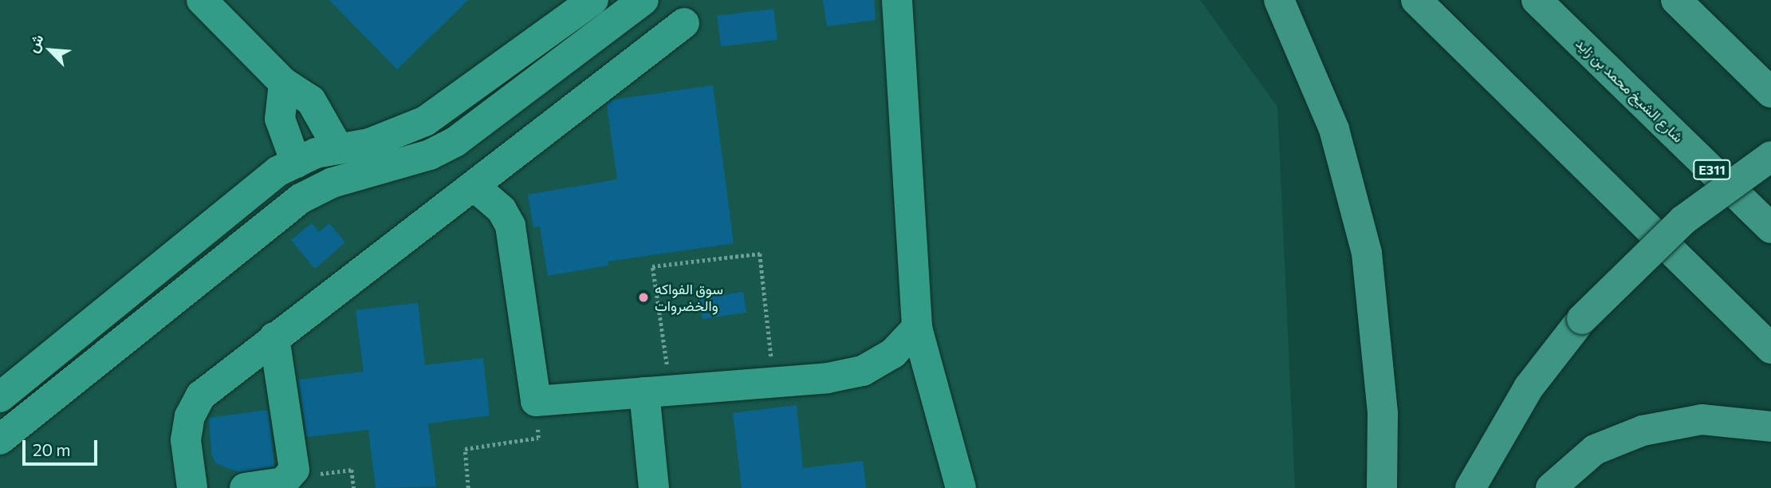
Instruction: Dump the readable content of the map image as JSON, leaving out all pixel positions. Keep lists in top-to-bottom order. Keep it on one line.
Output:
{"streets":{"highway":["شارع الشيخ محمد بن زايد","E311"]},"places":["سوق الفواكه والخضروات"],"scale_bar":"20 m","north":"top left"}
